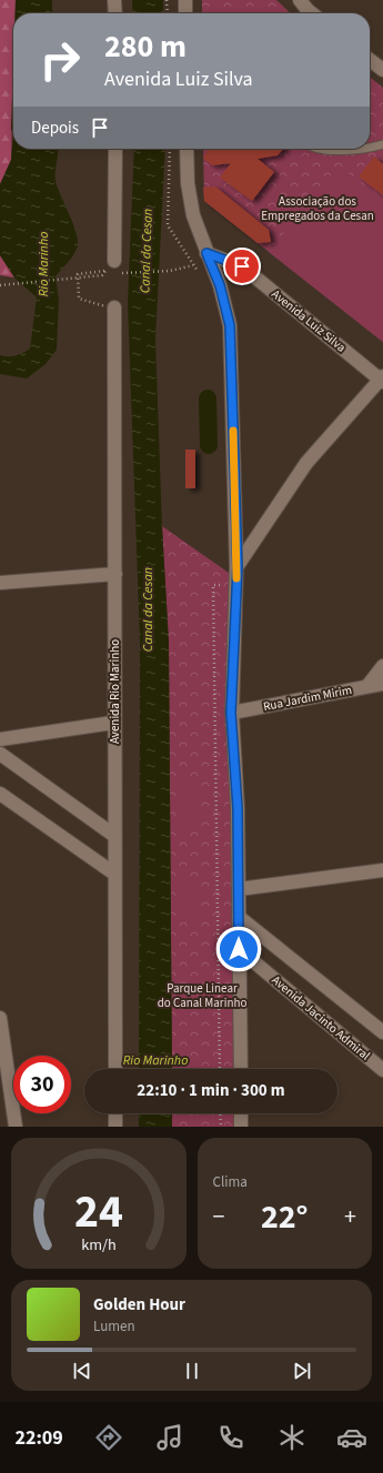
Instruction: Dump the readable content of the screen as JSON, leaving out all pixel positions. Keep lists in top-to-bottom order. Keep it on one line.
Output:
{"streets":{"street":["Avenida Luiz Silva","Avenida Rio Marinho","Rua Jardim Mirim","Avenida Jacinto Admiral"]},"water":["Canal da Cesan","Rio Marinho"],"parks":["Associação dos Empregados da Cesan","Parque Linear do Canal Marinho"],"page":{"turn":["280 m","Avenida Luiz Silva"],"then":"Depois","limit":"30","trip":"22:10 · 1 min · 300 m","tile":"Clima","heat":["−","22°","+"],"song":["Golden Hour","Lumen"],"tabs":"22:09","gauge":["24","km/h"]}}
